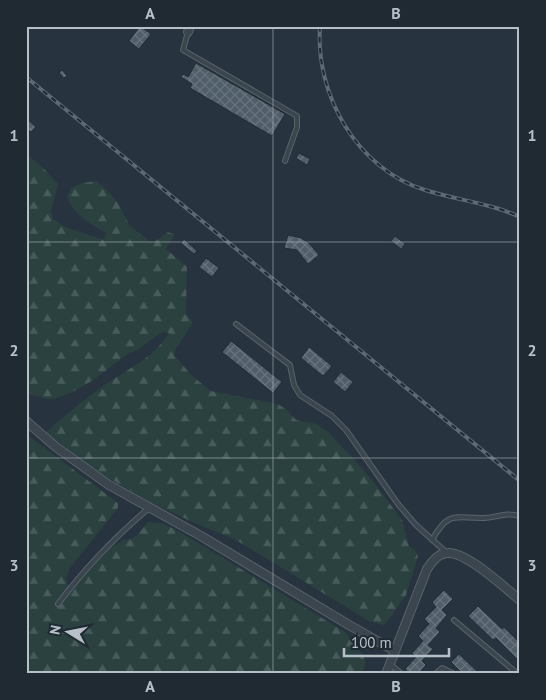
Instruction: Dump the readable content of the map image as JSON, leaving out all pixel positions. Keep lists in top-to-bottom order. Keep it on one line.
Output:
{"scale_bar":"100 m","north":"left","grid":{"columns":["A","B"],"rows":["1","2","3"]}}
